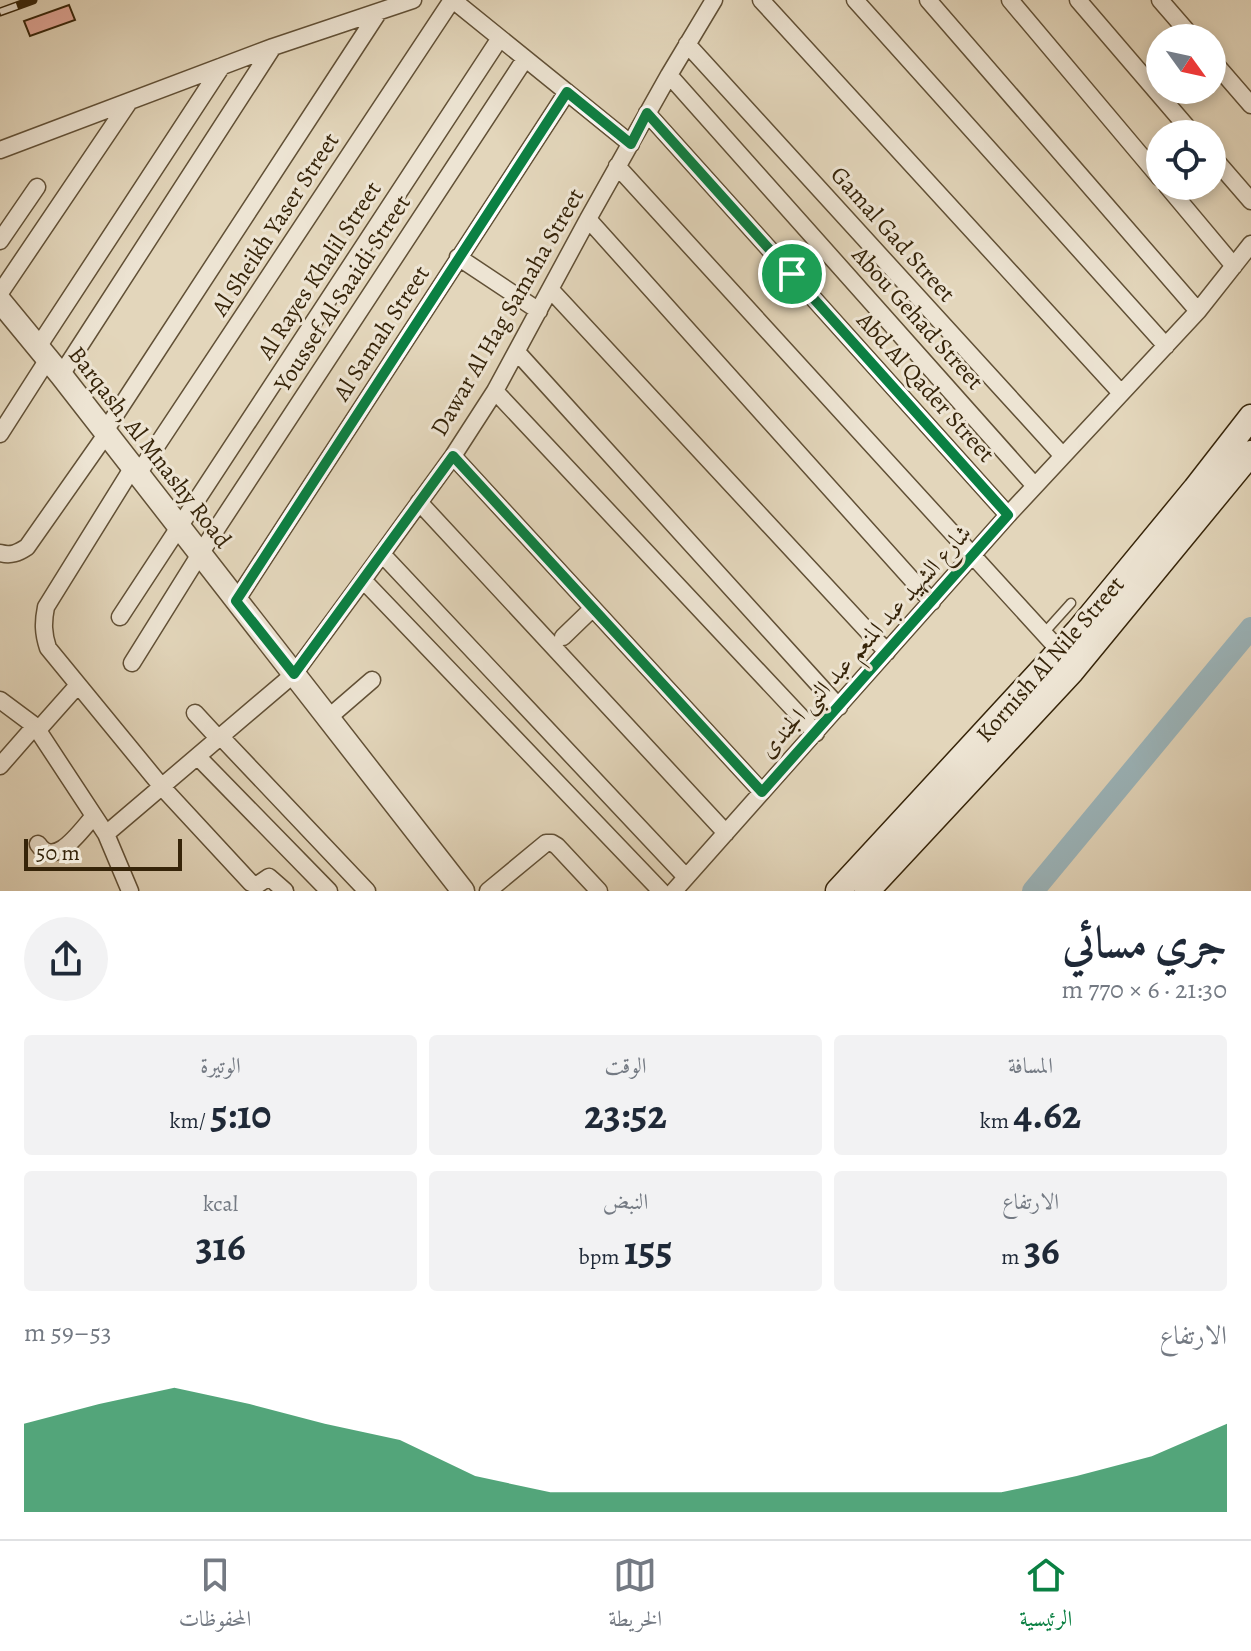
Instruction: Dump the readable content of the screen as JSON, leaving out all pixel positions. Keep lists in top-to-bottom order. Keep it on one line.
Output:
{"streets":{"main road":["Kornish Al Nile Street"],"street":["Al Sheikh Yaser Street","Gamal Gad Street","Al Rayes Khalil Street","Youssef Al Saaidi Street","Dawar Al Hag Samaha Street","Abou Gehad Street","Al Samah Street","Abd Al Qader Street","Barqash, Al Mnashy Road","شارع الشهيد عبد المنعم عبد النبى الجندى"]},"crossings":[["Al Sheikh Yaser Street","Dawar Al Hag Samaha Street"],["Al Sheikh Yaser Street","Barqash, Al Mnashy Road"],["Gamal Gad Street","Dawar Al Hag Samaha Street"],["Gamal Gad Street","شارع الشهيد عبد المنعم عبد النبى الجندى"],["Al Rayes Khalil Street","Barqash, Al Mnashy Road"],["Youssef Al Saaidi Street","Barqash, Al Mnashy Road"],["Dawar Al Hag Samaha Street","Abou Gehad Street"],["Dawar Al Hag Samaha Street","Abd Al Qader Street"],["Dawar Al Hag Samaha Street","Barqash, Al Mnashy Road"],["Abou Gehad Street","شارع الشهيد عبد المنعم عبد النبى الجندى"],["Al Samah Street","Barqash, Al Mnashy Road"],["Abd Al Qader Street","شارع الشهيد عبد المنعم عبد النبى الجندى"]],"scale_bar":"50 m","north":"bottom right","page":{"scale":"50 m","heading":["جري مسائي","21:30 · 6 × 770 m"],"stats":[["المسافة","4.62 km"],["الوقت","23:52"],["الوتيرة","5:10 /km"],["الارتفاع","36 m"],["النبض","155 bpm"],["kcal","316"]],"chart":["الارتفاع","53–59 m"],"tabs":["الرئيسية","الخريطة","المحفوظات"]}}
